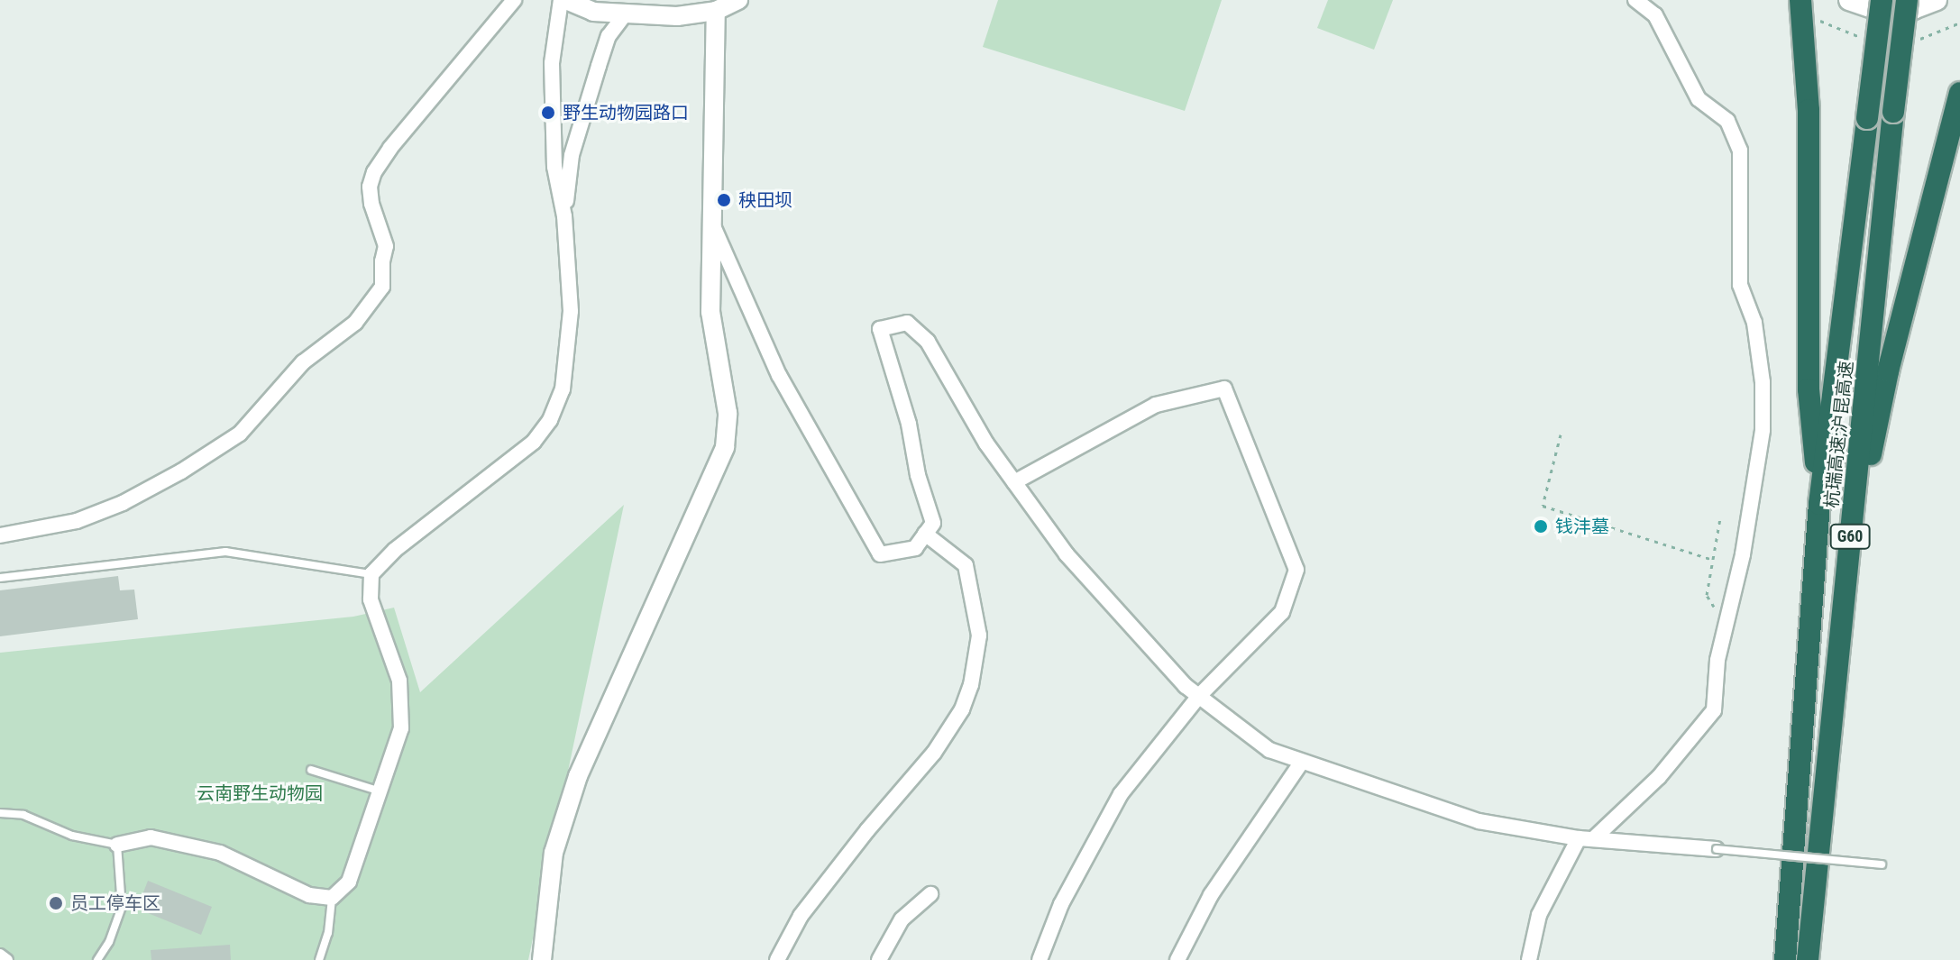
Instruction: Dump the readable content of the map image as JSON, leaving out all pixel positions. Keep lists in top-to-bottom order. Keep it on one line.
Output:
{"streets":{"highway":["杭瑞高速;沪昆高速","G60"]},"parks":["云南野生动物园"],"places":["野生动物园路口","秧田坝","钱沣墓","员工停车区"]}
